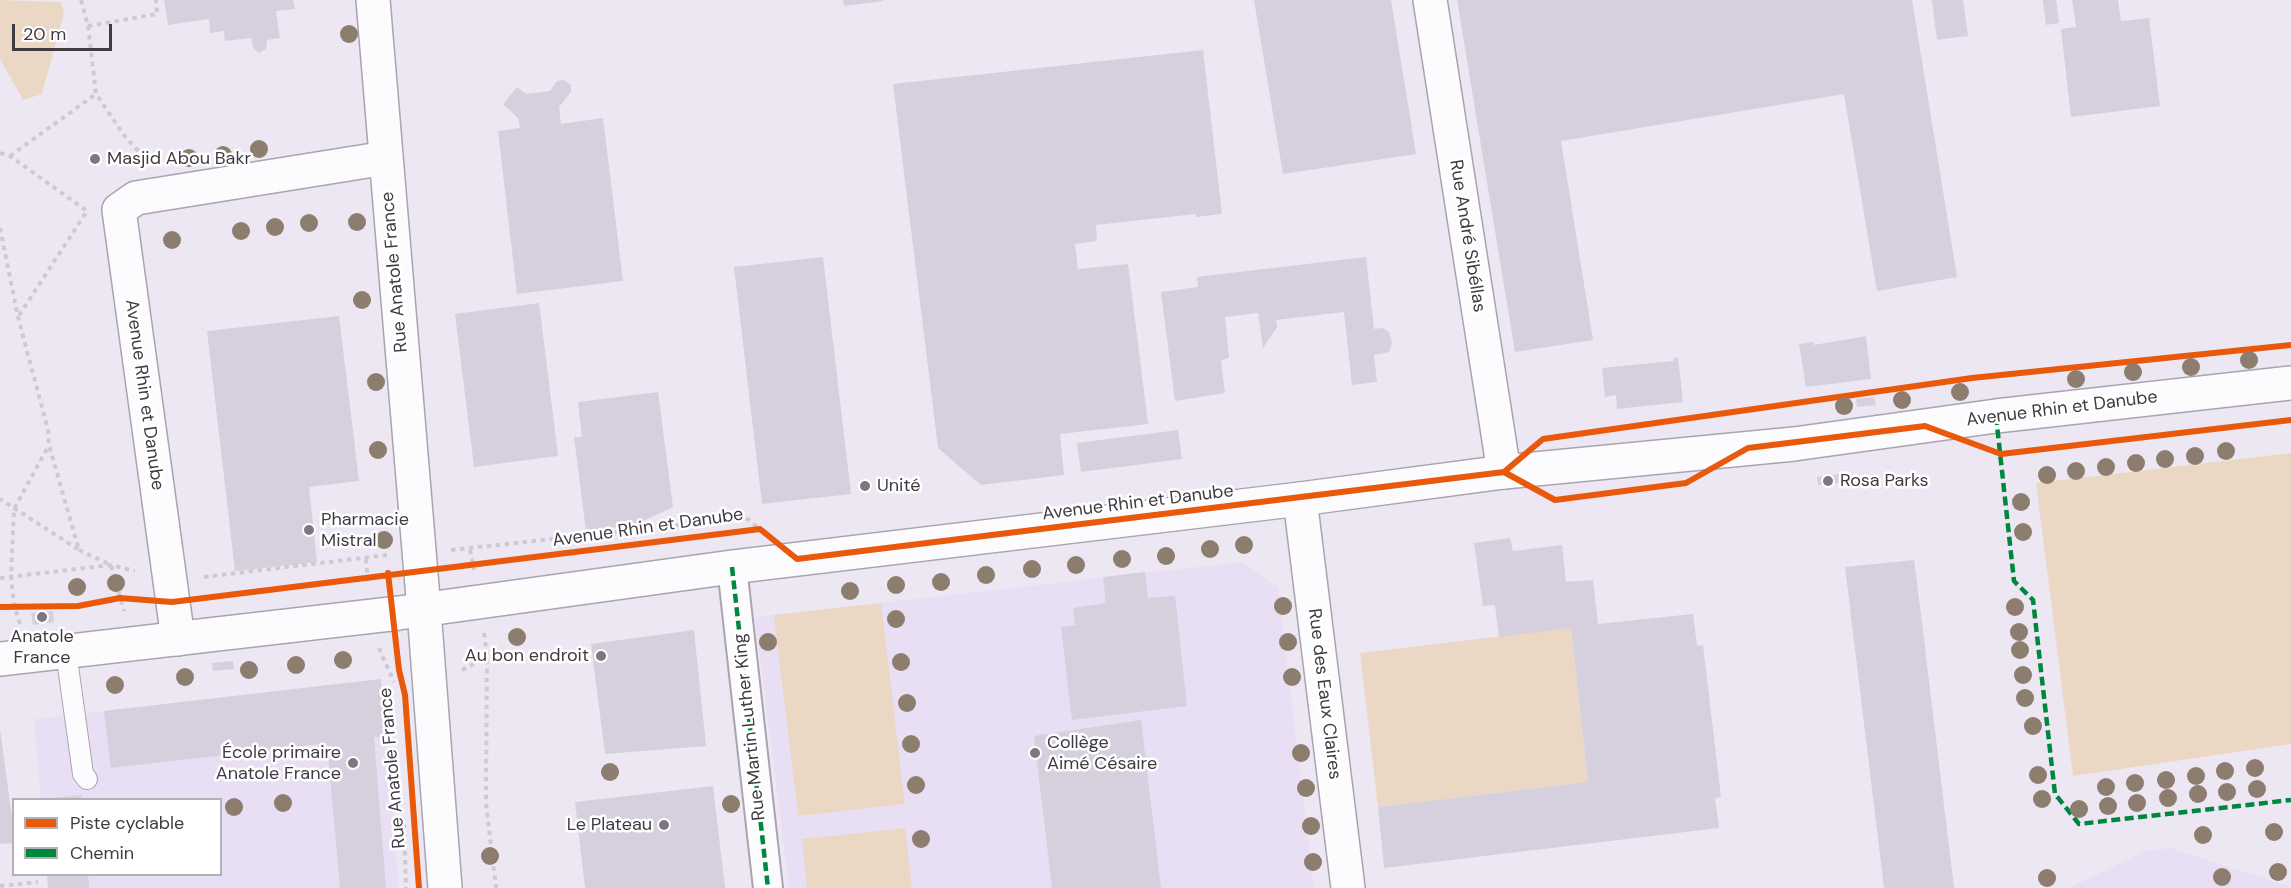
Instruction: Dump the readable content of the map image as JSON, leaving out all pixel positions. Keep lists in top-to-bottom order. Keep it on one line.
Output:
{"streets":{"street":["Rue André Sibéllas","Rue Anatole France","Avenue Rhin et Danube","Rue des Eaux Claires","Rue Martin Luther King"]},"crossings":[["Rue André Sibéllas","Avenue Rhin et Danube"],["Rue Anatole France","Avenue Rhin et Danube"],["Avenue Rhin et Danube","Rue des Eaux Claires"],["Avenue Rhin et Danube","Rue Martin Luther King"]],"places":["Masjid Abou Bakr","Rosa Parks","Unité","Pharmacie Mistral","Anatole France","Au bon endroit","Collège Aimé Césaire","École primaire Anatole France","Le Plateau"],"legend":["Piste cyclable","Chemin"],"scale_bar":"20 m"}
